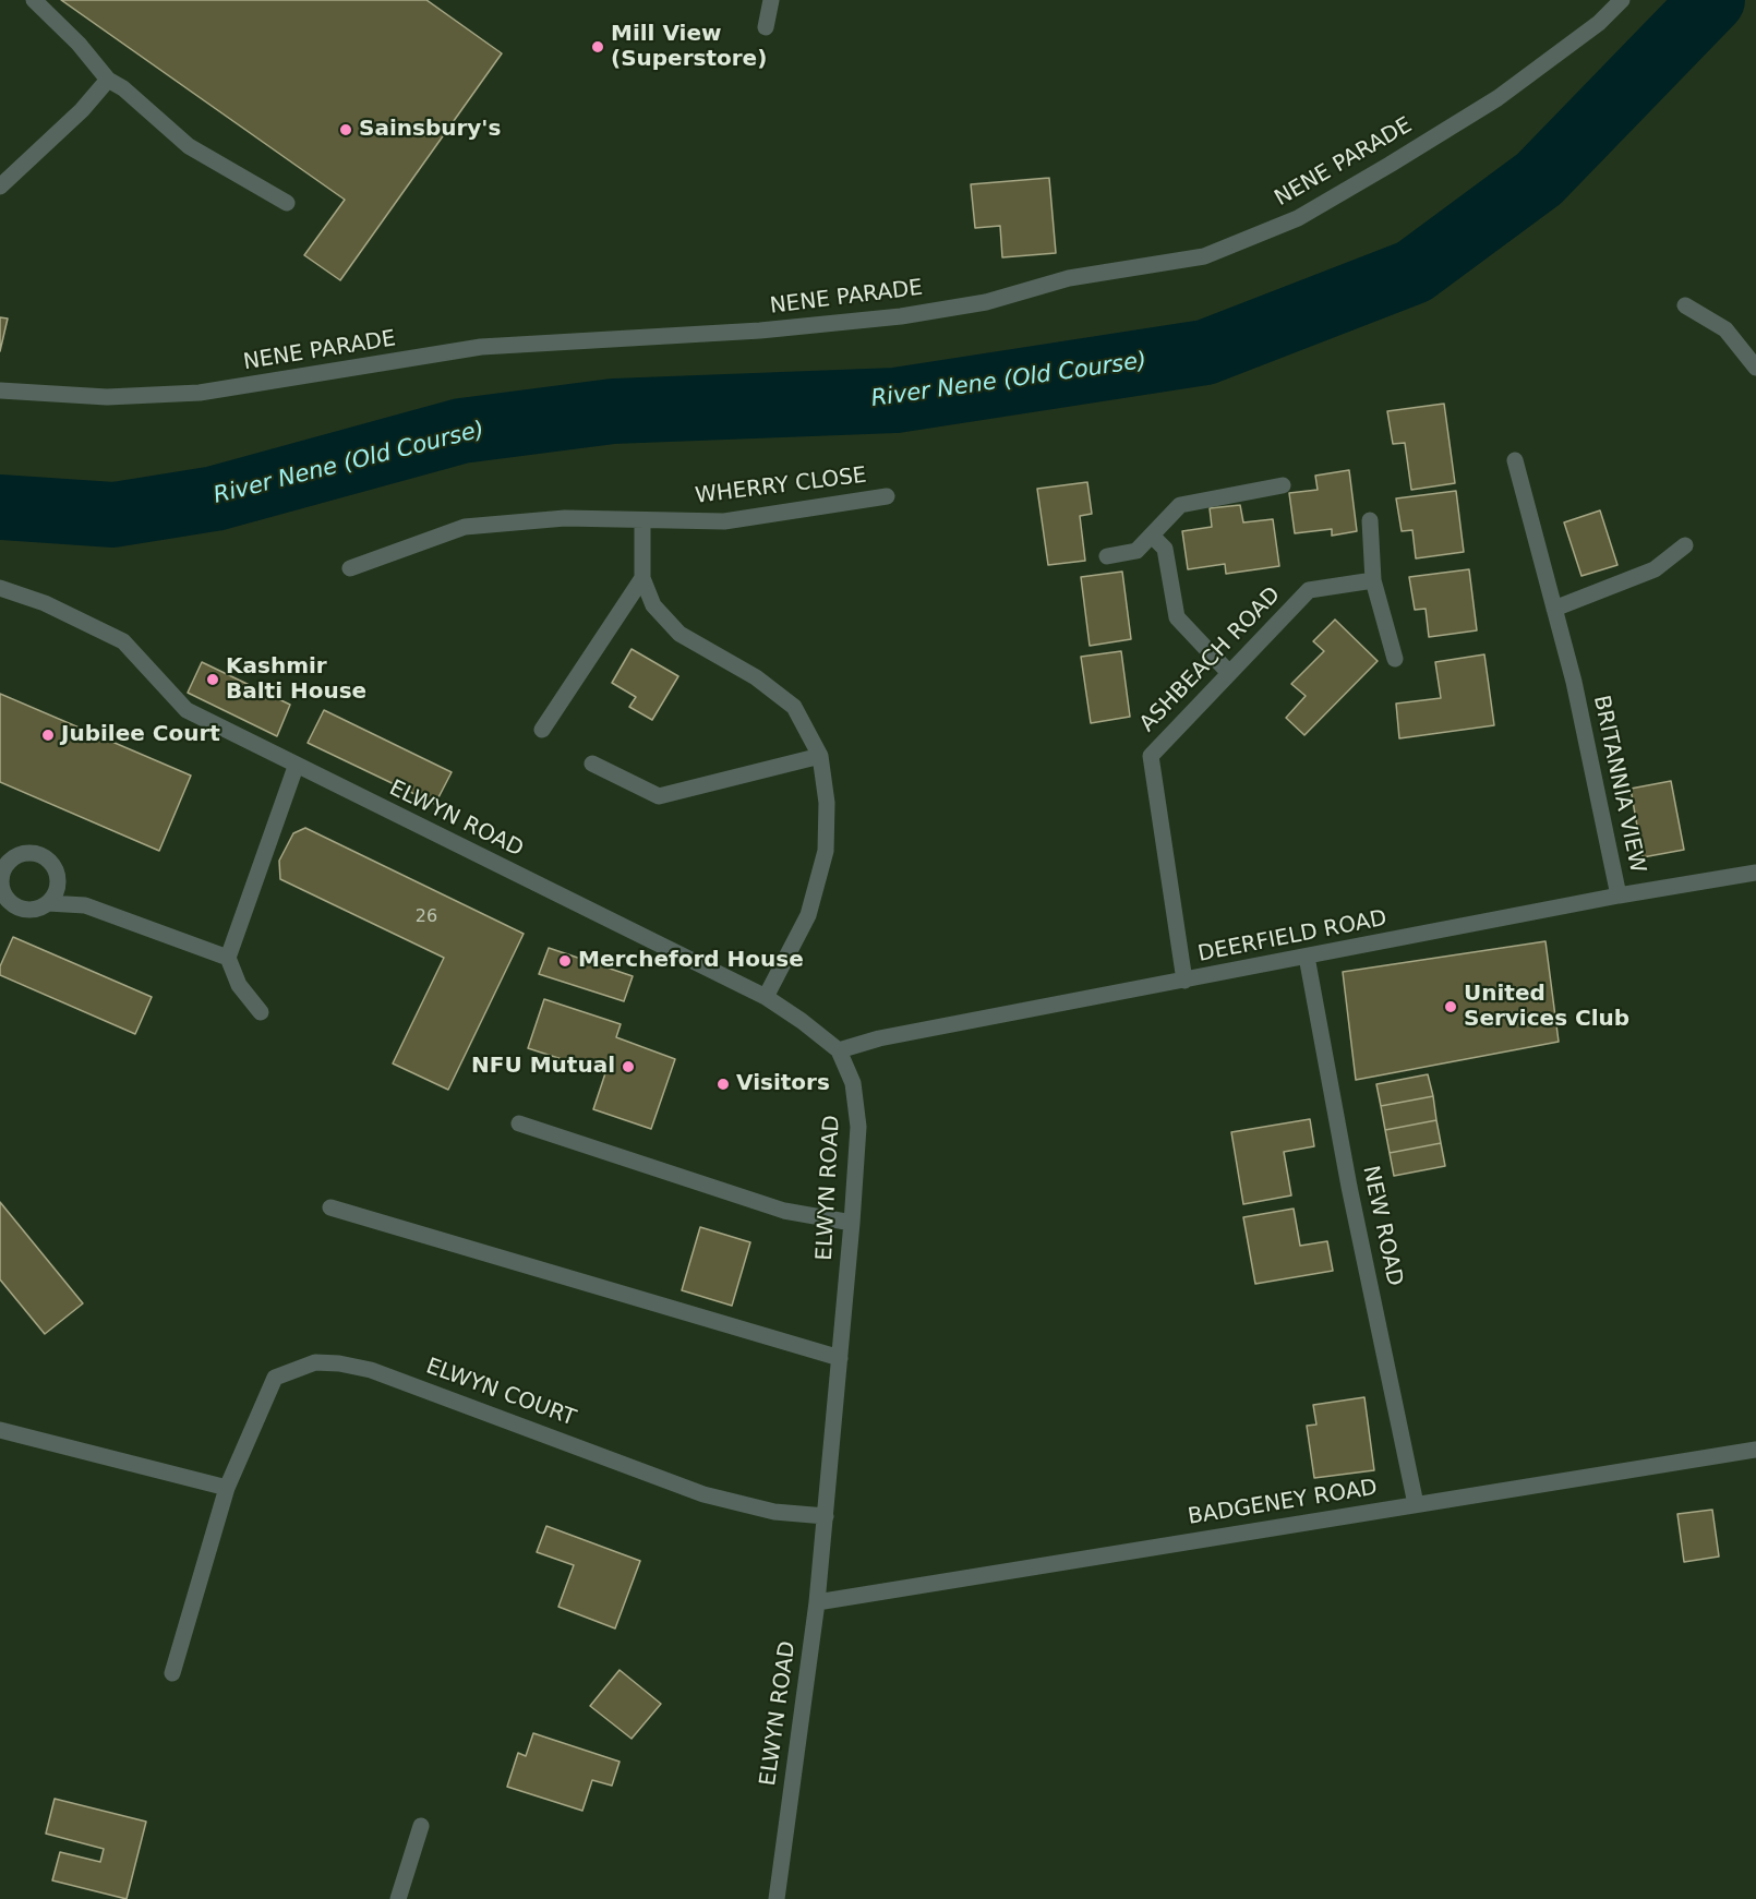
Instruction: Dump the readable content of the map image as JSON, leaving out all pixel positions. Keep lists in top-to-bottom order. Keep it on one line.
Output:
{"streets":{"street":["NENE PARADE","WHERRY CLOSE","ASHBEACH ROAD","BRITANNIA VIEW","ELWYN ROAD","DEERFIELD ROAD","NEW ROAD","ELWYN COURT","BADGENEY ROAD"]},"crossings":[["ASHBEACH ROAD","DEERFIELD ROAD"],["BRITANNIA VIEW","DEERFIELD ROAD"],["ELWYN ROAD","DEERFIELD ROAD"],["ELWYN ROAD","ELWYN COURT"],["ELWYN ROAD","BADGENEY ROAD"],["DEERFIELD ROAD","NEW ROAD"],["NEW ROAD","BADGENEY ROAD"]],"water":["River Nene (Old Course)"],"places":["Mill View (Superstore)","Sainsbury's","Kashmir Balti House","Jubilee Court","Mercheford House","United Services Club","NFU Mutual","Visitors"],"house_numbers":["26"]}
